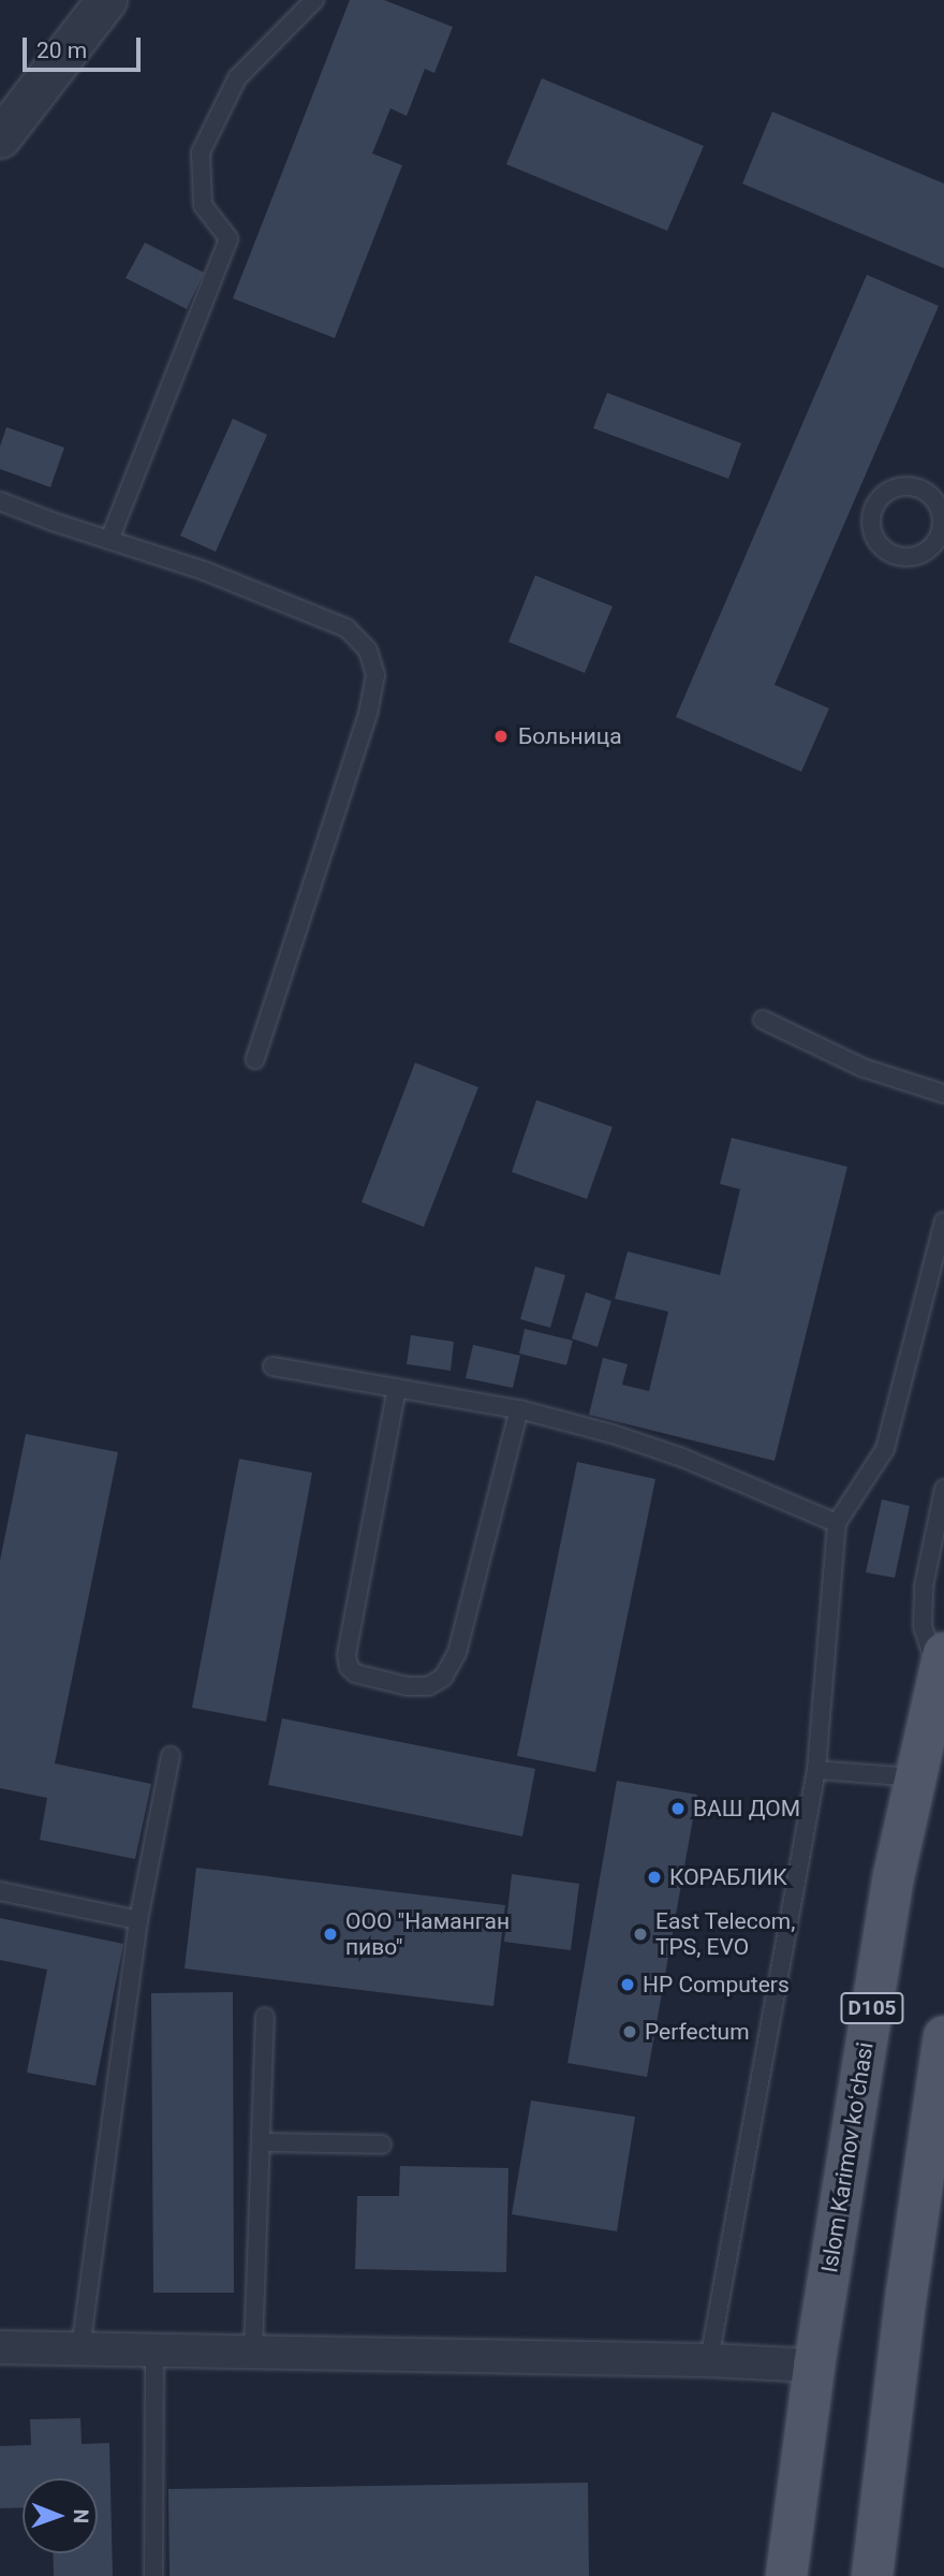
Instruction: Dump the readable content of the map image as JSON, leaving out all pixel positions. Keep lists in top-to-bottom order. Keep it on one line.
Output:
{"streets":{"main road":["D105","Islom Karimov koʻchasi"]},"places":["Больница","ВАШ ДОМ","КОРАБЛИК","ООО \"Наманган пиво\"","East Telecom, TPS, EVO","HP Computers","Perfectum"],"scale_bar":"20 m","north":"right"}
